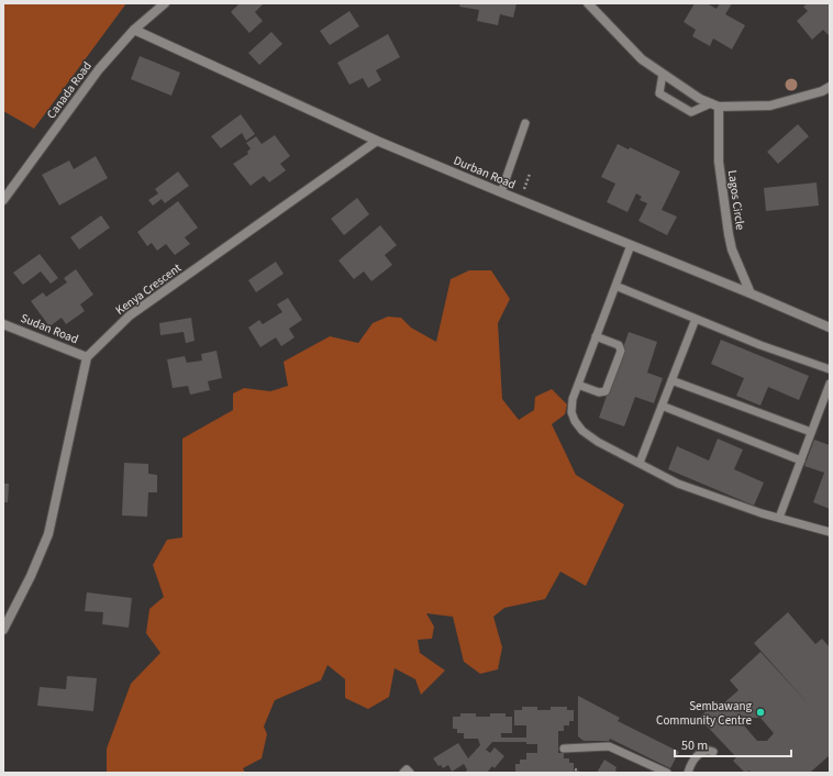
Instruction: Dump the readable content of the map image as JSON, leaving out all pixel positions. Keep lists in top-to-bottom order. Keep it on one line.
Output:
{"streets":{"street":["Canada Road","Durban Road","Lagos Circle","Kenya Crescent","Sudan Road"]},"crossings":[["Canada Road","Durban Road"],["Durban Road","Lagos Circle"],["Durban Road","Kenya Crescent"],["Kenya Crescent","Sudan Road"]],"places":["Sembawang Community Centre"],"scale_bar":"50 m"}
